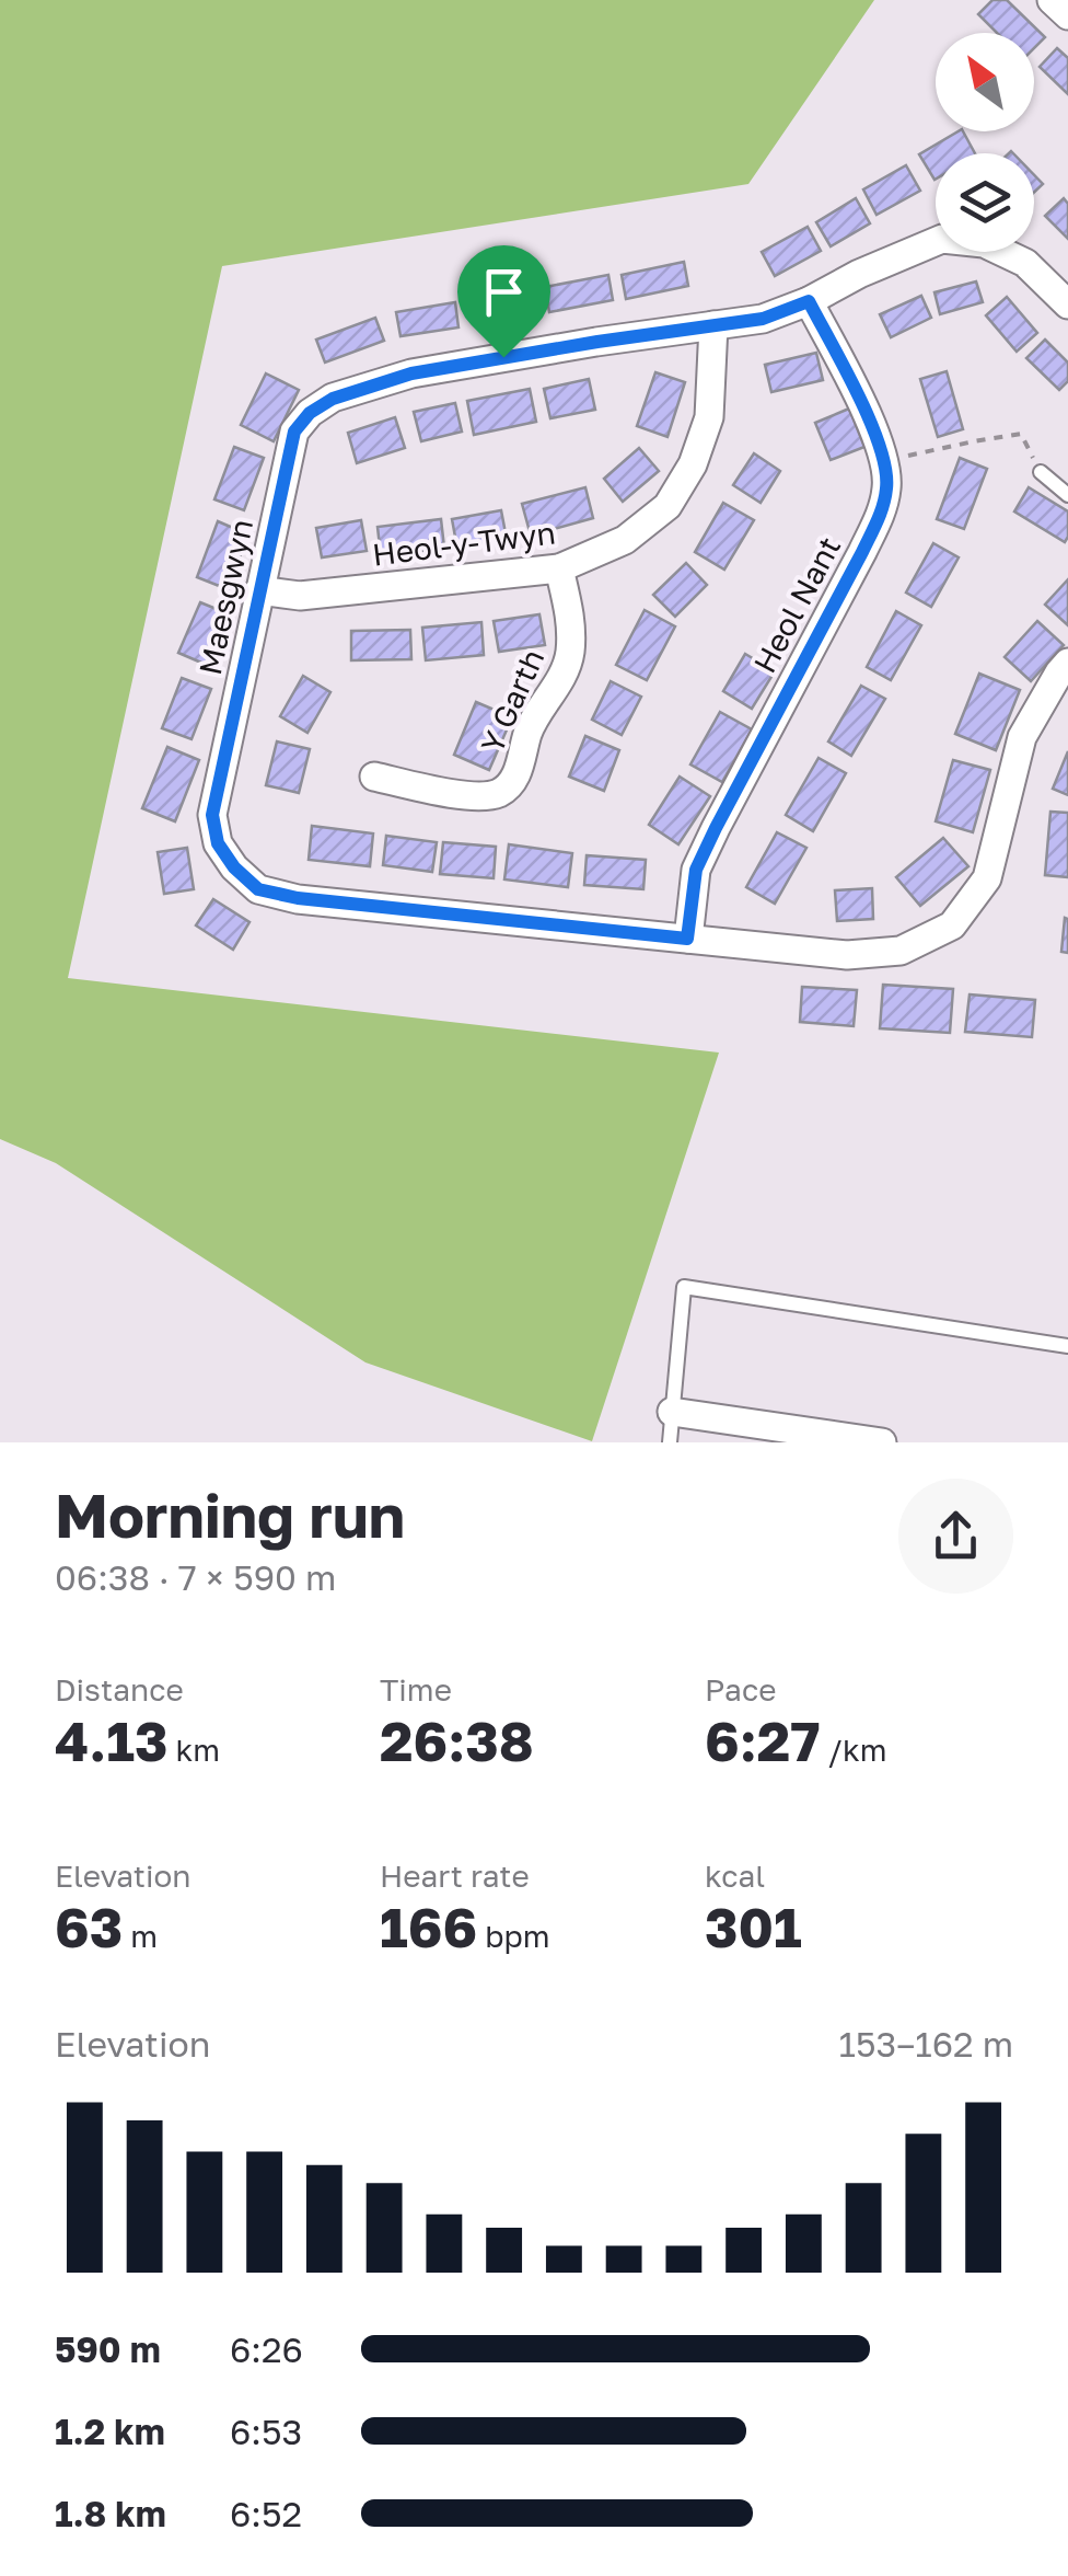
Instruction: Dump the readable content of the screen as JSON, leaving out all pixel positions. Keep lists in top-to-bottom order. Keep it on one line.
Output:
{"streets":{"street":["Heol-y-Twyn","Maesgwyn","Heol Nant","Y Garth"]},"crossings":[["Heol-y-Twyn","Maesgwyn"],["Heol-y-Twyn","Y Garth"],["Maesgwyn","Heol Nant"]],"north":"top left","page":{"heading":["Morning run","06:38 · 7 × 590 m"],"stats":[["Distance","4.13 km"],["Time","26:38"],["Pace","6:27 /km"],["Elevation","63 m"],["Heart rate","166 bpm"],["kcal","301"]],"chart":["Elevation","153–162 m"],"list":[{"name":"590 m","note":"6:26"},{"name":"1.2 km","note":"6:53"},{"name":"1.8 km","note":"6:52"}]}}
